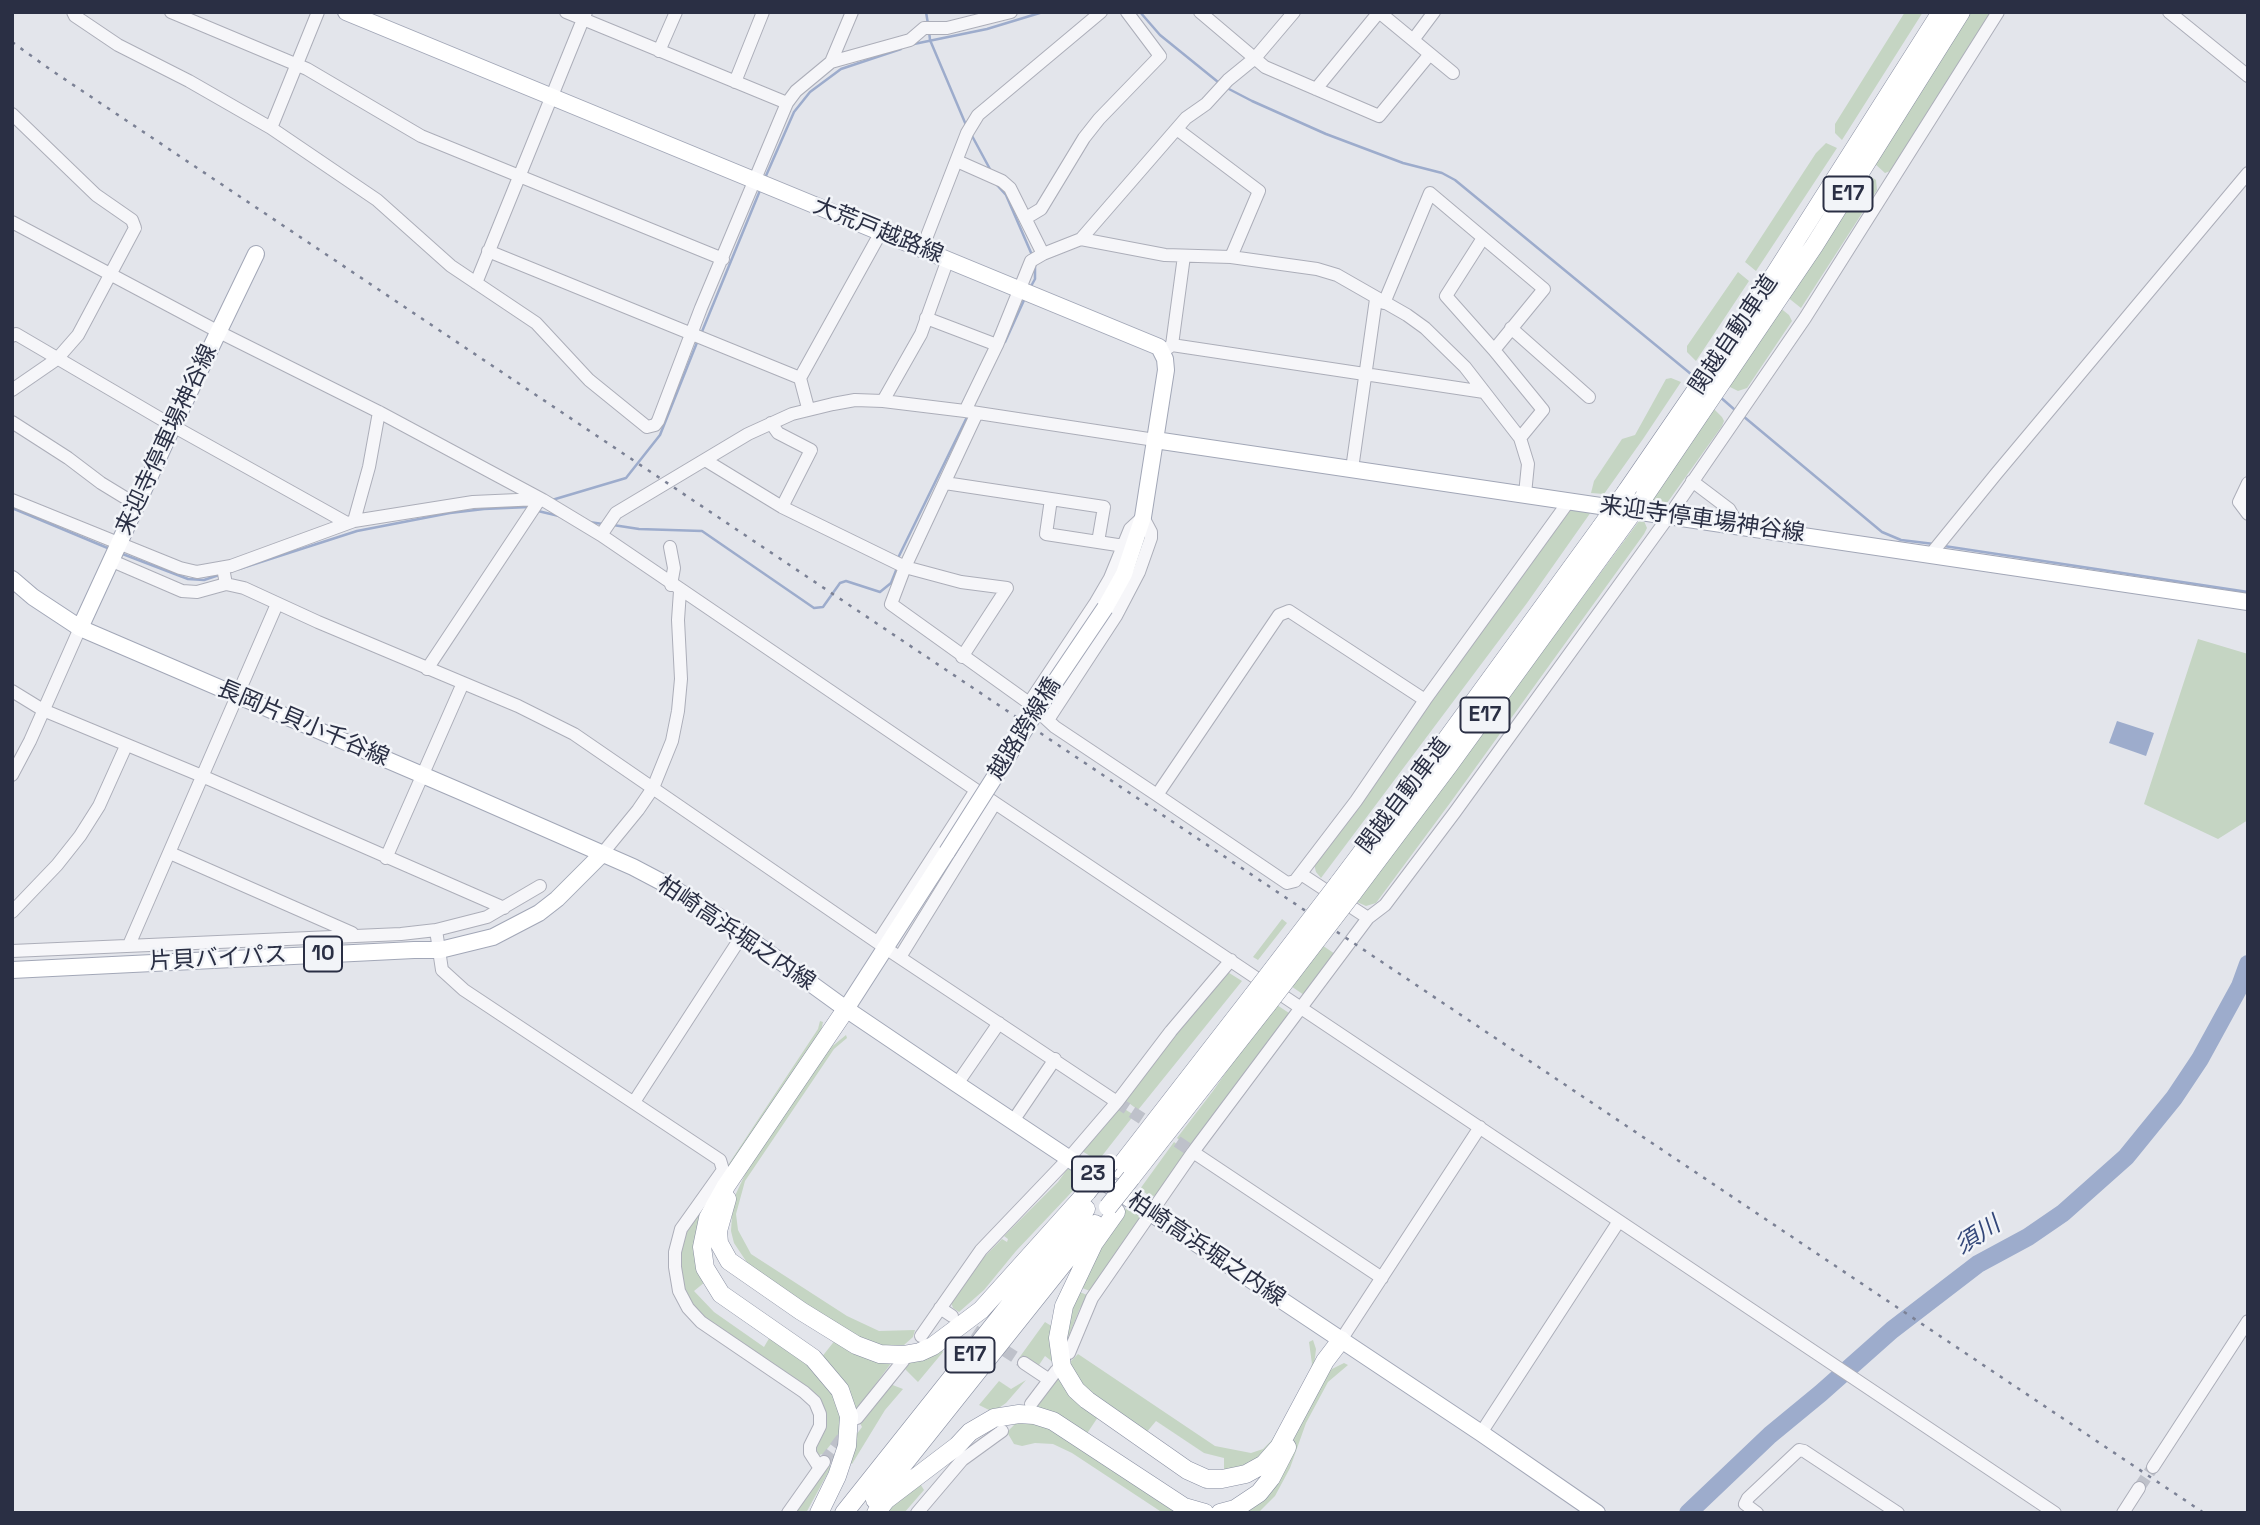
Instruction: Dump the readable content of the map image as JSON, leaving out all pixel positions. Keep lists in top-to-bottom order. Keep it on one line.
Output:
{"streets":{"highway":["E17","関越自動車道"],"main road":["大荒戸越路線","来迎寺停車場神谷線","長岡片貝小千谷線","越路跨線橋","柏崎高浜堀之内線","10","片貝バイパス","23"]},"crossings":[["来迎寺停車場神谷線","長岡片貝小千谷線"],["長岡片貝小千谷線","柏崎高浜堀之内線"],["長岡片貝小千谷線","片貝バイパス"],["柏崎高浜堀之内線","片貝バイパス"]],"water":["須川"]}
